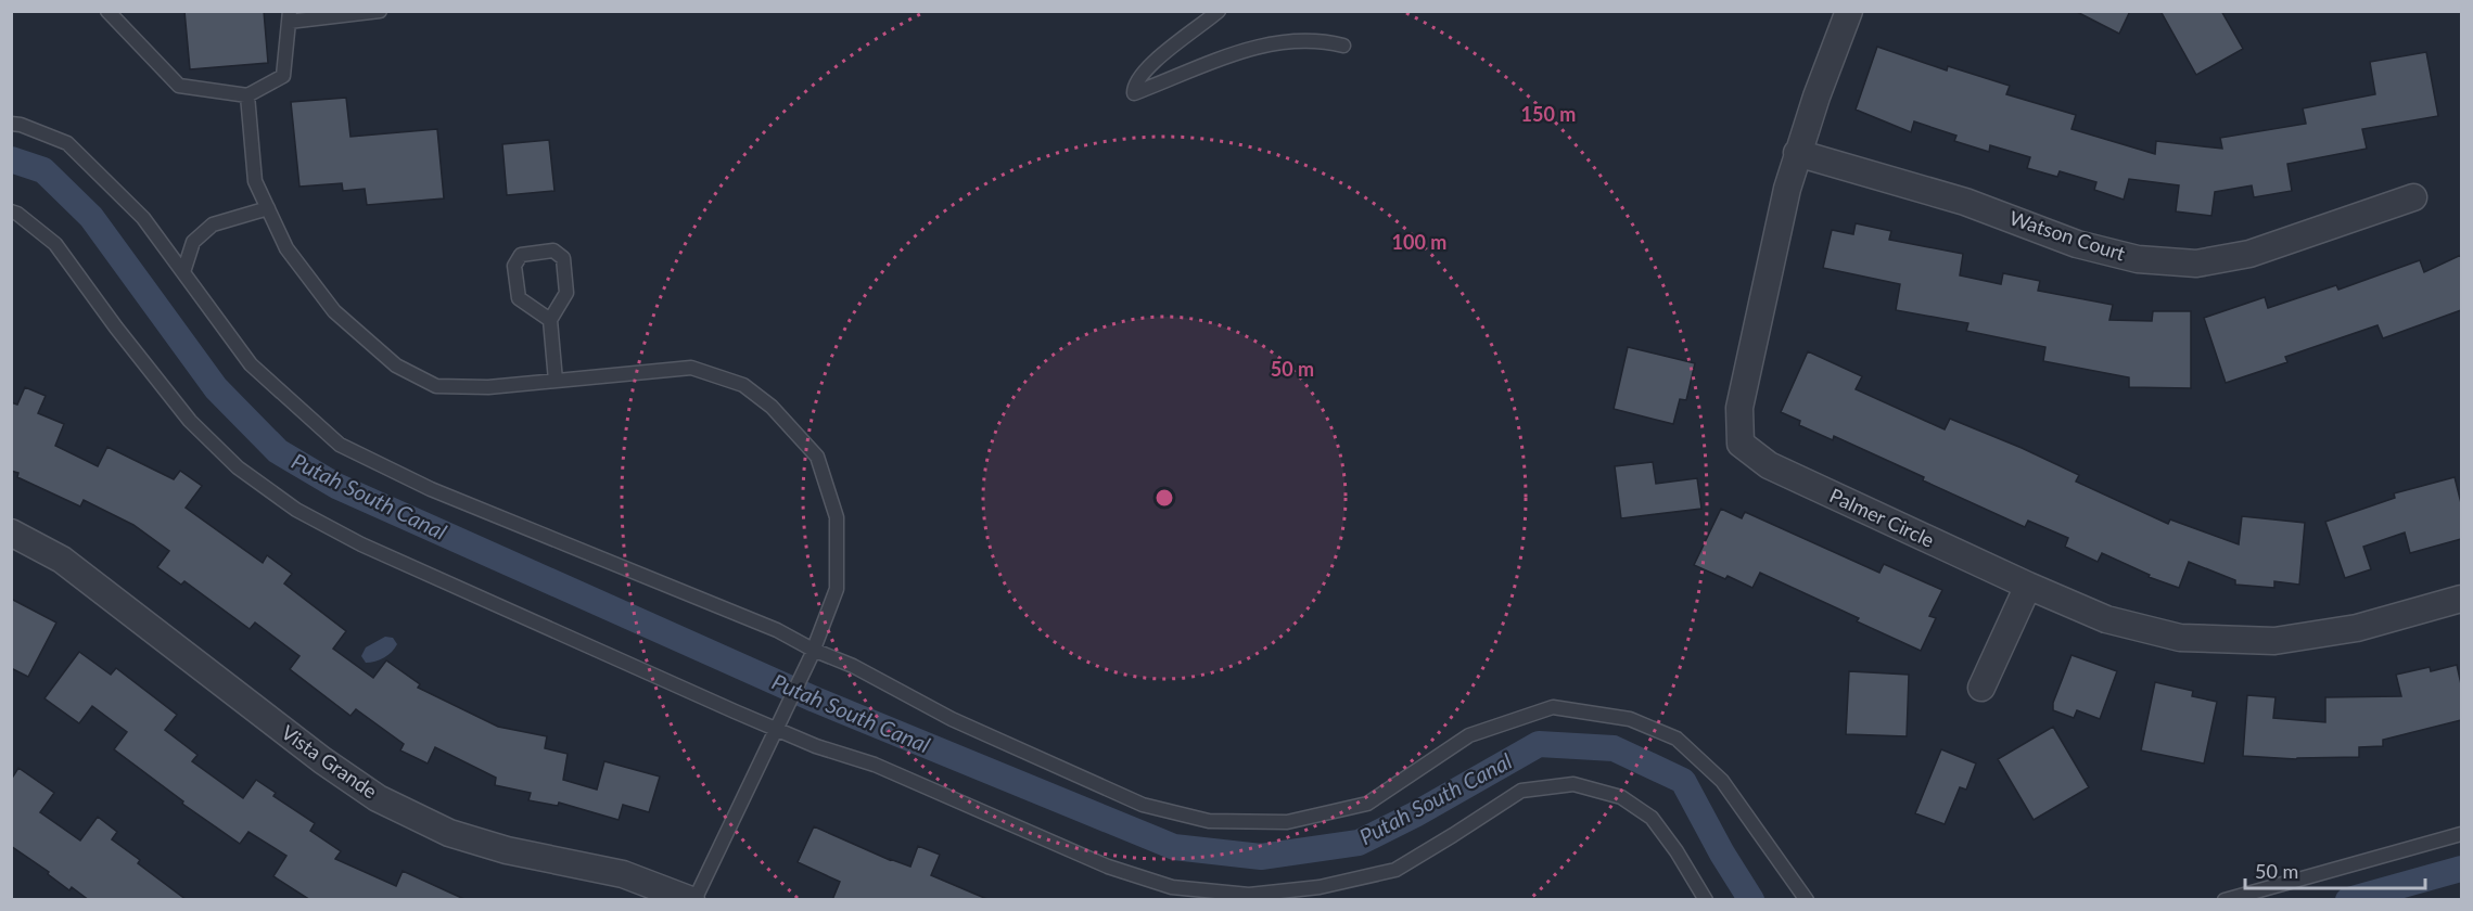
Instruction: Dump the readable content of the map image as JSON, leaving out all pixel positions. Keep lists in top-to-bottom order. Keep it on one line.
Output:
{"streets":{"street":["Watson Court","Palmer Circle","Vista Grande"]},"crossings":[["Watson Court","Palmer Circle"]],"water":["Putah South Canal"],"scale_bar":"50 m","rings":["150 m","100 m","50 m"]}
